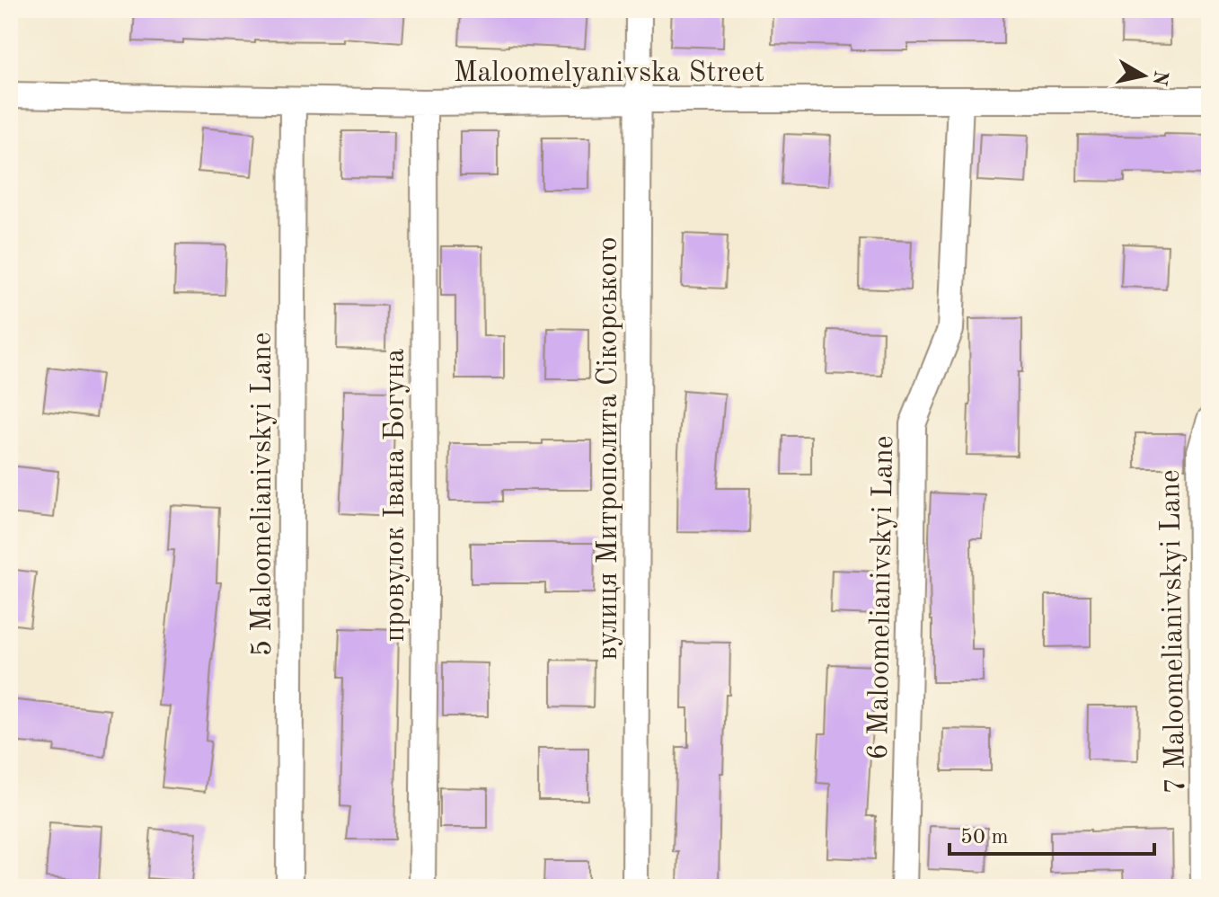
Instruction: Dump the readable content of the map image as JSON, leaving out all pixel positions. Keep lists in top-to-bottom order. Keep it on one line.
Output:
{"streets":{"street":["Maloomelyanivska Street","вулиця Митрополита Сікорського","5 Maloomelianivskyi Lane","провулок Івана Богуна","6 Maloomelianivskyi Lane","7 Maloomelianivskyi Lane"]},"crossings":[["Maloomelyanivska Street","вулиця Митрополита Сікорського"],["Maloomelyanivska Street","5 Maloomelianivskyi Lane"],["Maloomelyanivska Street","провулок Івана Богуна"],["Maloomelyanivska Street","6 Maloomelianivskyi Lane"]],"scale_bar":"50 m","north":"right"}
